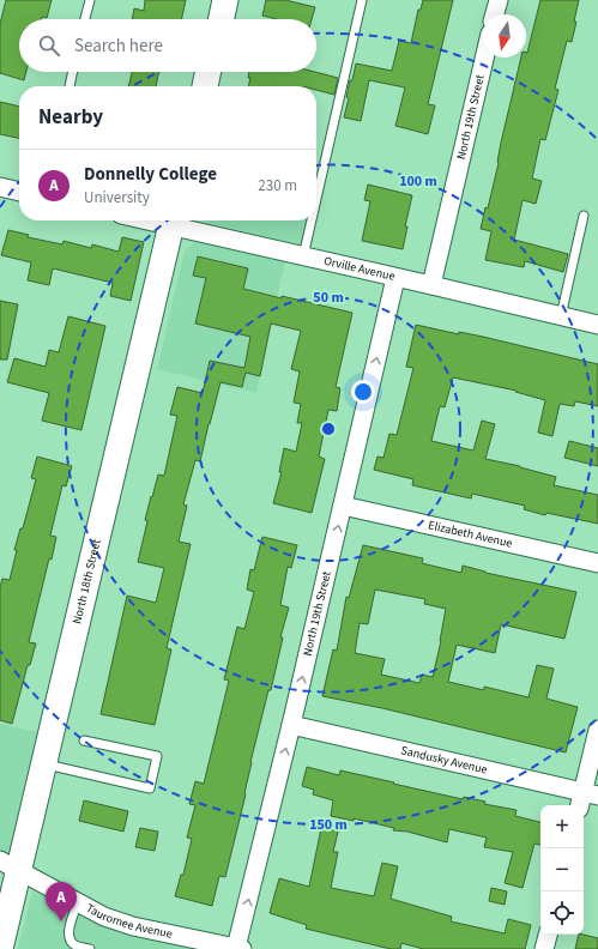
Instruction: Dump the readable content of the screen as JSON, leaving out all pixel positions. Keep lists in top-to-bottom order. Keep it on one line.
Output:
{"streets":{"main road":["North 18th Street"],"street":["North 19th Street","Orville Avenue","Elizabeth Avenue","Sandusky Avenue","Tauromee Avenue"]},"crossings":[["North 19th Street","Orville Avenue"],["North 19th Street","Elizabeth Avenue"],["North 19th Street","Sandusky Avenue"],["North 19th Street","Tauromee Avenue"],["Orville Avenue","North 18th Street"],["North 18th Street","Tauromee Avenue"]],"one_way":["North 19th Street"],"north":"bottom","page":{"search":"Search here","heading":"Nearby","list":[{"mark":"A","name":"Donnelly College","note":"University","value":"230 m"}],"map_buttons":["+","−"],"pins":"A"},"rings":["100 m","50 m","150 m"]}
